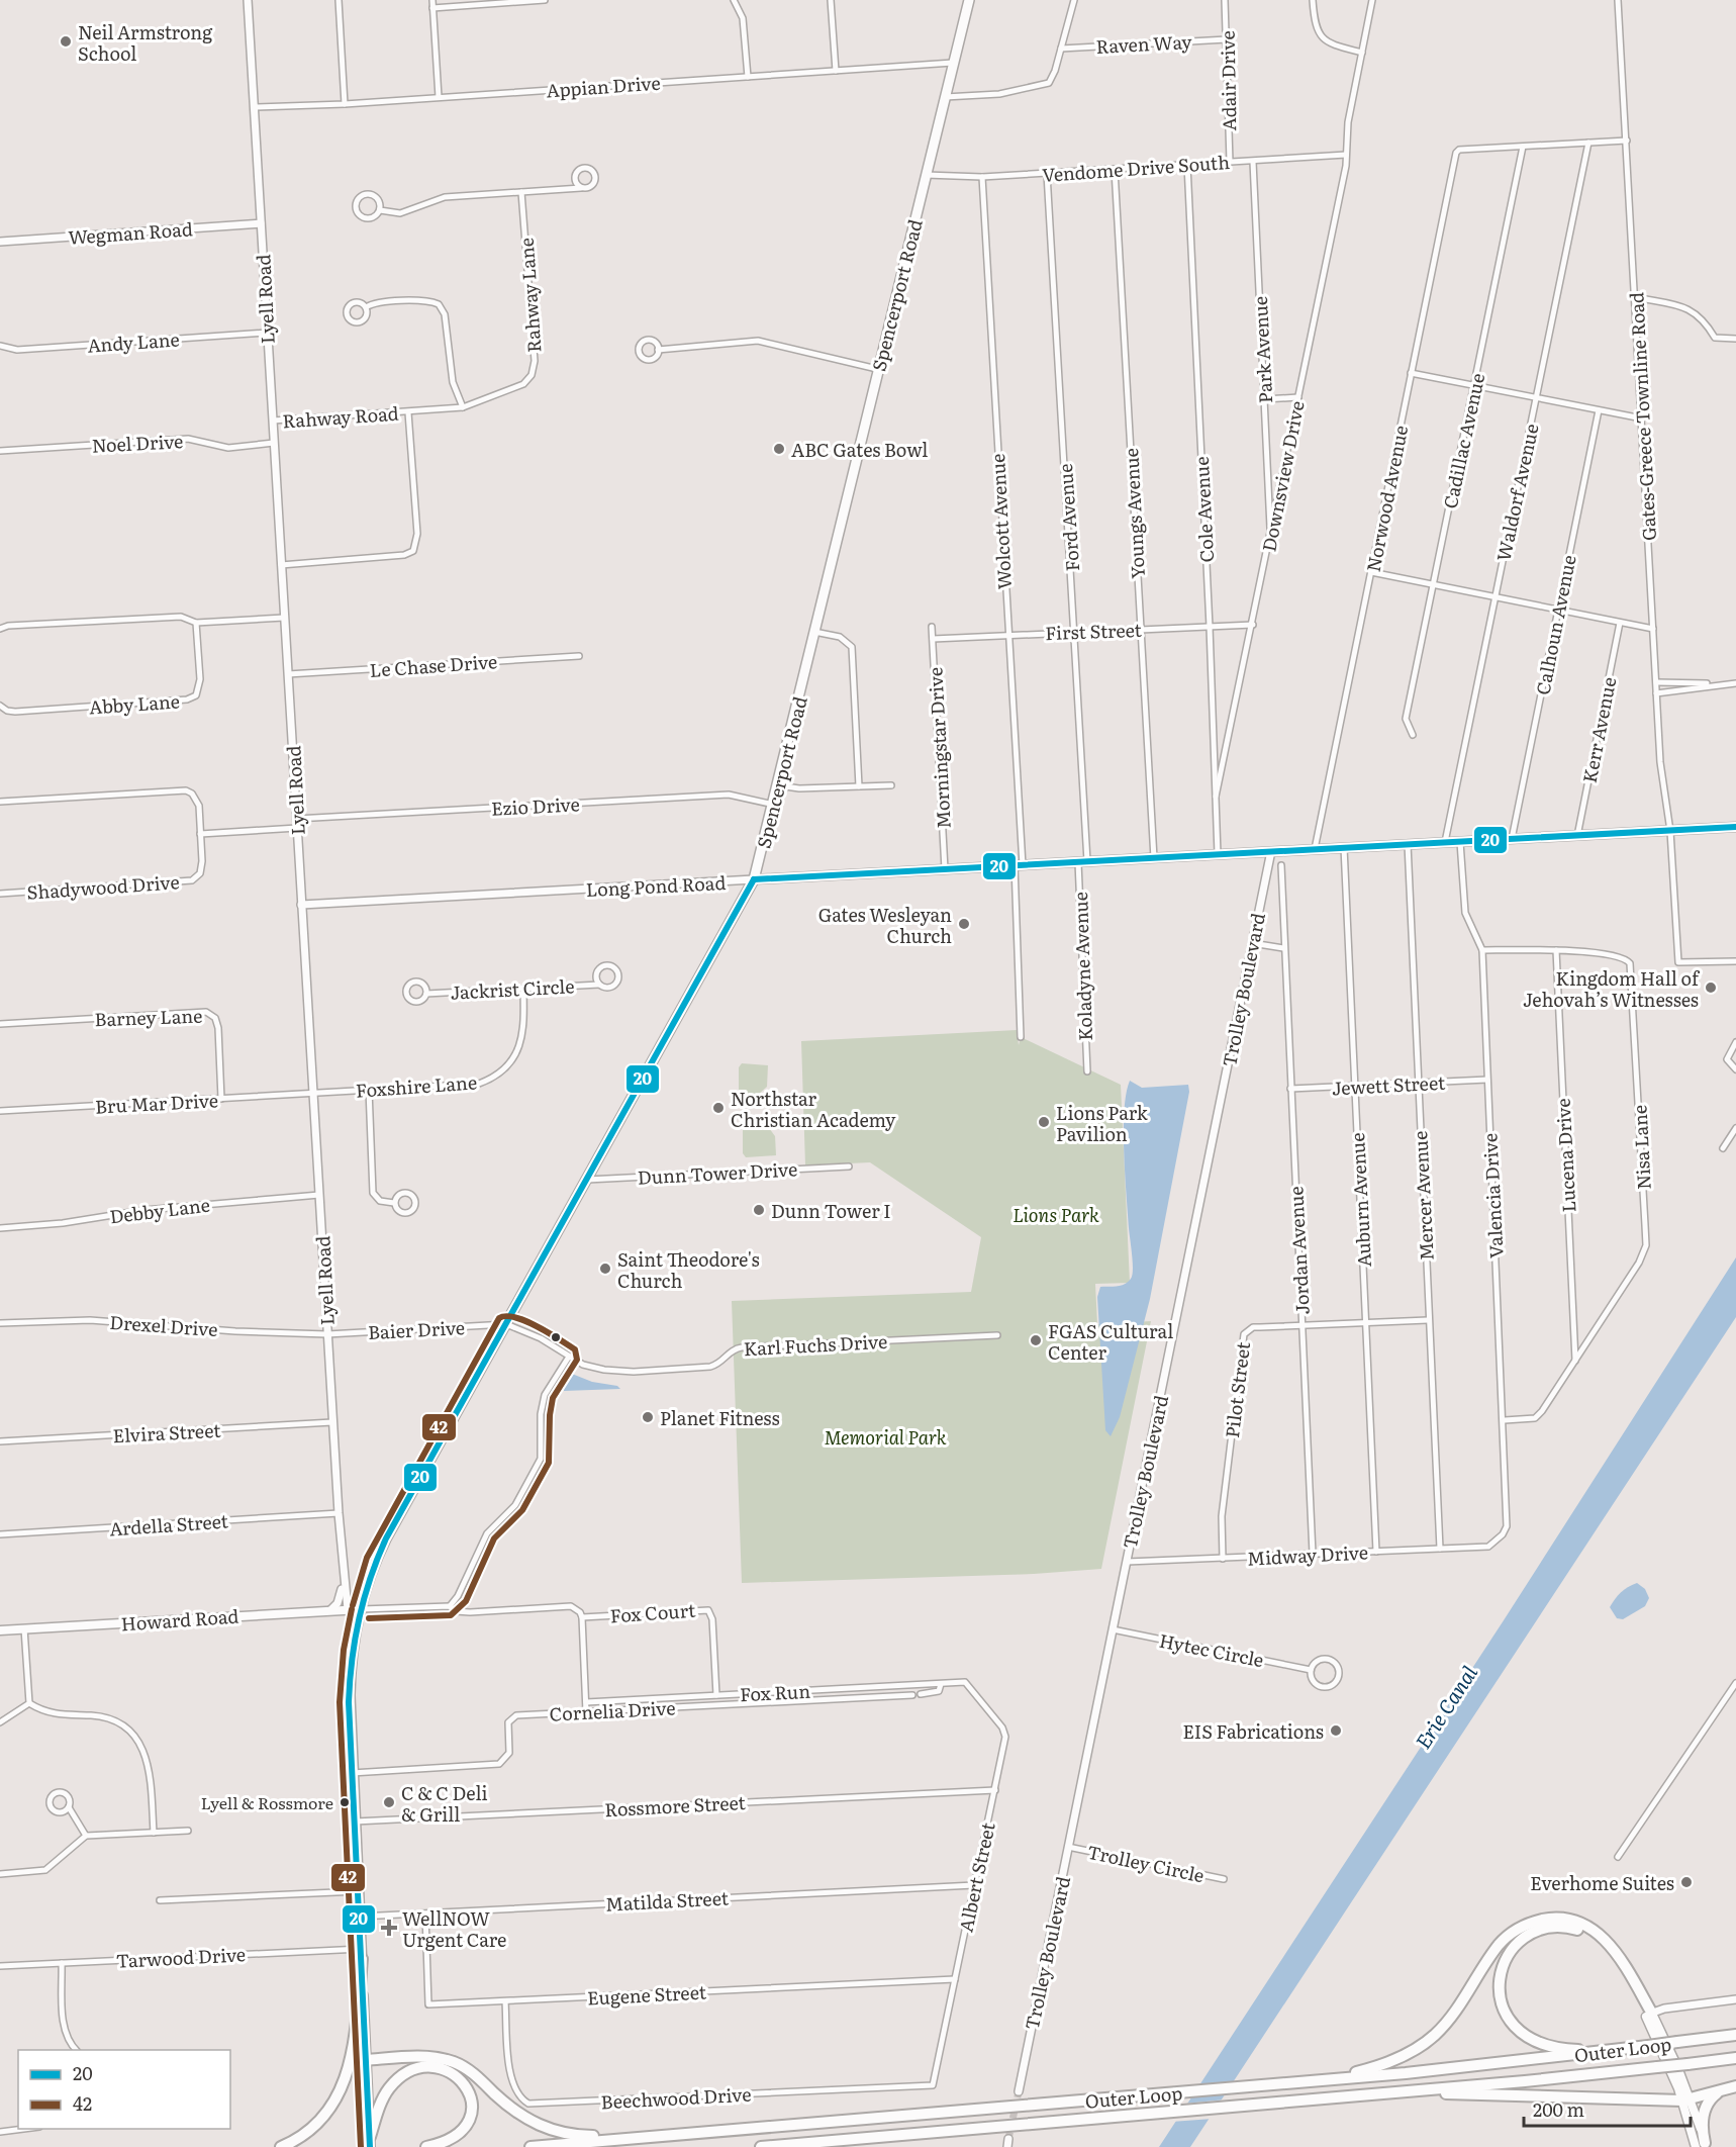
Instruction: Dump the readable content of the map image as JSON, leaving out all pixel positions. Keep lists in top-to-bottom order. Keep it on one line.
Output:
{"streets":{"highway":["Outer Loop"],"main road":["Spencerport Road","Long Pond Road","Howard Road"],"street":["Raven Way","Adair Drive","Appian Drive","Vendome Drive South","Wegman Road","Rahway Lane","Lyell Road","Andy Lane","Park Avenue","Rahway Road","Gates-Greece Townline Road","Cadillac Avenue","Noel Drive","Downsview Drive","Waldorf Avenue","Norwood Avenue","Cole Avenue","Youngs Avenue","Ford Avenue","Wolcott Avenue","Calhoun Avenue","First Street","Le Chase Drive","Abby Lane","Kerr Avenue","Morningstar Drive","Ezio Drive","Shadywood Drive","Koladyne Avenue","Jackrist Circle","Trolley Boulevard","Barney Lane","Jewett Street","Foxshire Lane","Bru Mar Drive","Nisa Lane","Lucena Drive","Dunn Tower Drive","Mercer Avenue","Valencia Drive","Auburn Avenue","Debby Lane","Jordan Avenue","Drexel Drive","Baier Drive","Karl Fuchs Drive","Pilot Street","Elvira Street","Ardella Street","Midway Drive","Fox Court","Hytec Circle","Fox Run","Cornelia Drive","Rossmore Street","Trolley Circle","Albert Street","Matilda Street","Tarwood Drive","Eugene Street","Beechwood Drive"]},"crossings":[["Raven Way","Adair Drive"],["Adair Drive","Vendome Drive South"],["Appian Drive","Spencerport Road"],["Appian Drive","Lyell Road"],["Vendome Drive South","Spencerport Road"],["Vendome Drive South","Park Avenue"],["Vendome Drive South","Downsview Drive"],["Vendome Drive South","Cole Avenue"],["Vendome Drive South","Youngs Avenue"],["Vendome Drive South","Ford Avenue"],["Vendome Drive South","Wolcott Avenue"],["Wegman Road","Lyell Road"],["Rahway Lane","Rahway Road"],["Spencerport Road","Ezio Drive"],["Spencerport Road","Long Pond Road"],["Spencerport Road","Dunn Tower Drive"],["Spencerport Road","Baier Drive"],["Spencerport Road","Karl Fuchs Drive"],["Spencerport Road","Howard Road"],["Spencerport Road","Cornelia Drive"],["Spencerport Road","Rossmore Street"],["Spencerport Road","Matilda Street"],["Spencerport Road","Tarwood Drive"],["Lyell Road","Andy Lane"],["Lyell Road","Rahway Road"],["Lyell Road","Noel Drive"],["Lyell Road","Le Chase Drive"],["Lyell Road","Ezio Drive"],["Lyell Road","Long Pond Road"],["Lyell Road","Foxshire Lane"],["Lyell Road","Bru Mar Drive"],["Lyell Road","Debby Lane"],["Lyell Road","Drexel Drive"],["Lyell Road","Baier Drive"],["Lyell Road","Elvira Street"],["Lyell Road","Ardella Street"],["Lyell Road","Howard Road"],["Park Avenue","Downsview Drive"],["Gates-Greece Townline Road","Long Pond Road"],["Cadillac Avenue","Norwood Avenue"],["Downsview Drive","Cole Avenue"],["Downsview Drive","First Street"],["Waldorf Avenue","Long Pond Road"],["Norwood Avenue","Long Pond Road"],["Cole Avenue","First Street"],["Cole Avenue","Long Pond Road"],["Youngs Avenue","First Street"],["Youngs Avenue","Long Pond Road"],["Ford Avenue","First Street"],["Ford Avenue","Long Pond Road"],["Ford Avenue","Koladyne Avenue"],["Wolcott Avenue","First Street"],["Wolcott Avenue","Long Pond Road"],["Calhoun Avenue","Long Pond Road"],["First Street","Morningstar Drive"],["Kerr Avenue","Long Pond Road"],["Morningstar Drive","Long Pond Road"],["Long Pond Road","Koladyne Avenue"],["Long Pond Road","Trolley Boulevard"],["Long Pond Road","Mercer Avenue"],["Long Pond Road","Valencia Drive"],["Long Pond Road","Auburn Avenue"],["Jackrist Circle","Foxshire Lane"],["Trolley Boulevard","Midway Drive"],["Trolley Boulevard","Hytec Circle"],["Trolley Boulevard","Trolley Circle"],["Barney Lane","Bru Mar Drive"],["Jewett Street","Mercer Avenue"],["Jewett Street","Valencia Drive"],["Jewett Street","Auburn Avenue"],["Jewett Street","Jordan Avenue"],["Foxshire Lane","Bru Mar Drive"],["Nisa Lane","Lucena Drive"],["Nisa Lane","Valencia Drive"],["Mercer Avenue","Pilot Street"],["Mercer Avenue","Midway Drive"],["Valencia Drive","Midway Drive"],["Auburn Avenue","Pilot Street"],["Auburn Avenue","Midway Drive"],["Jordan Avenue","Pilot Street"],["Jordan Avenue","Midway Drive"],["Drexel Drive","Baier Drive"],["Baier Drive","Karl Fuchs Drive"],["Pilot Street","Midway Drive"],["Fox Court","Fox Run"],["Fox Run","Albert Street"],["Rossmore Street","Albert Street"],["Albert Street","Matilda Street"],["Albert Street","Eugene Street"],["Albert Street","Beechwood Drive"],["Matilda Street","Eugene Street"],["Eugene Street","Beechwood Drive"]],"water":["Erie Canal"],"parks":["Lions Park","Memorial Park"],"places":{"other":["Neil Armstrong School","ABC Gates Bowl","Gates Wesleyan Church","Kingdom Hall of Jehovah’s Witnesses","Northstar Christian Academy","Lions Park Pavilion","Dunn Tower I","Saint Theodore's Church","FGAS Cultural Center","Planet Fitness","EIS Fabrications","Lyell & Rossmore","C & C Deli & Grill","Everhome Suites"],"health":["WellNOW Urgent Care"]},"lines":["transit line 20","transit line 42"],"legend":["20","42"],"scale_bar":"200 m"}
